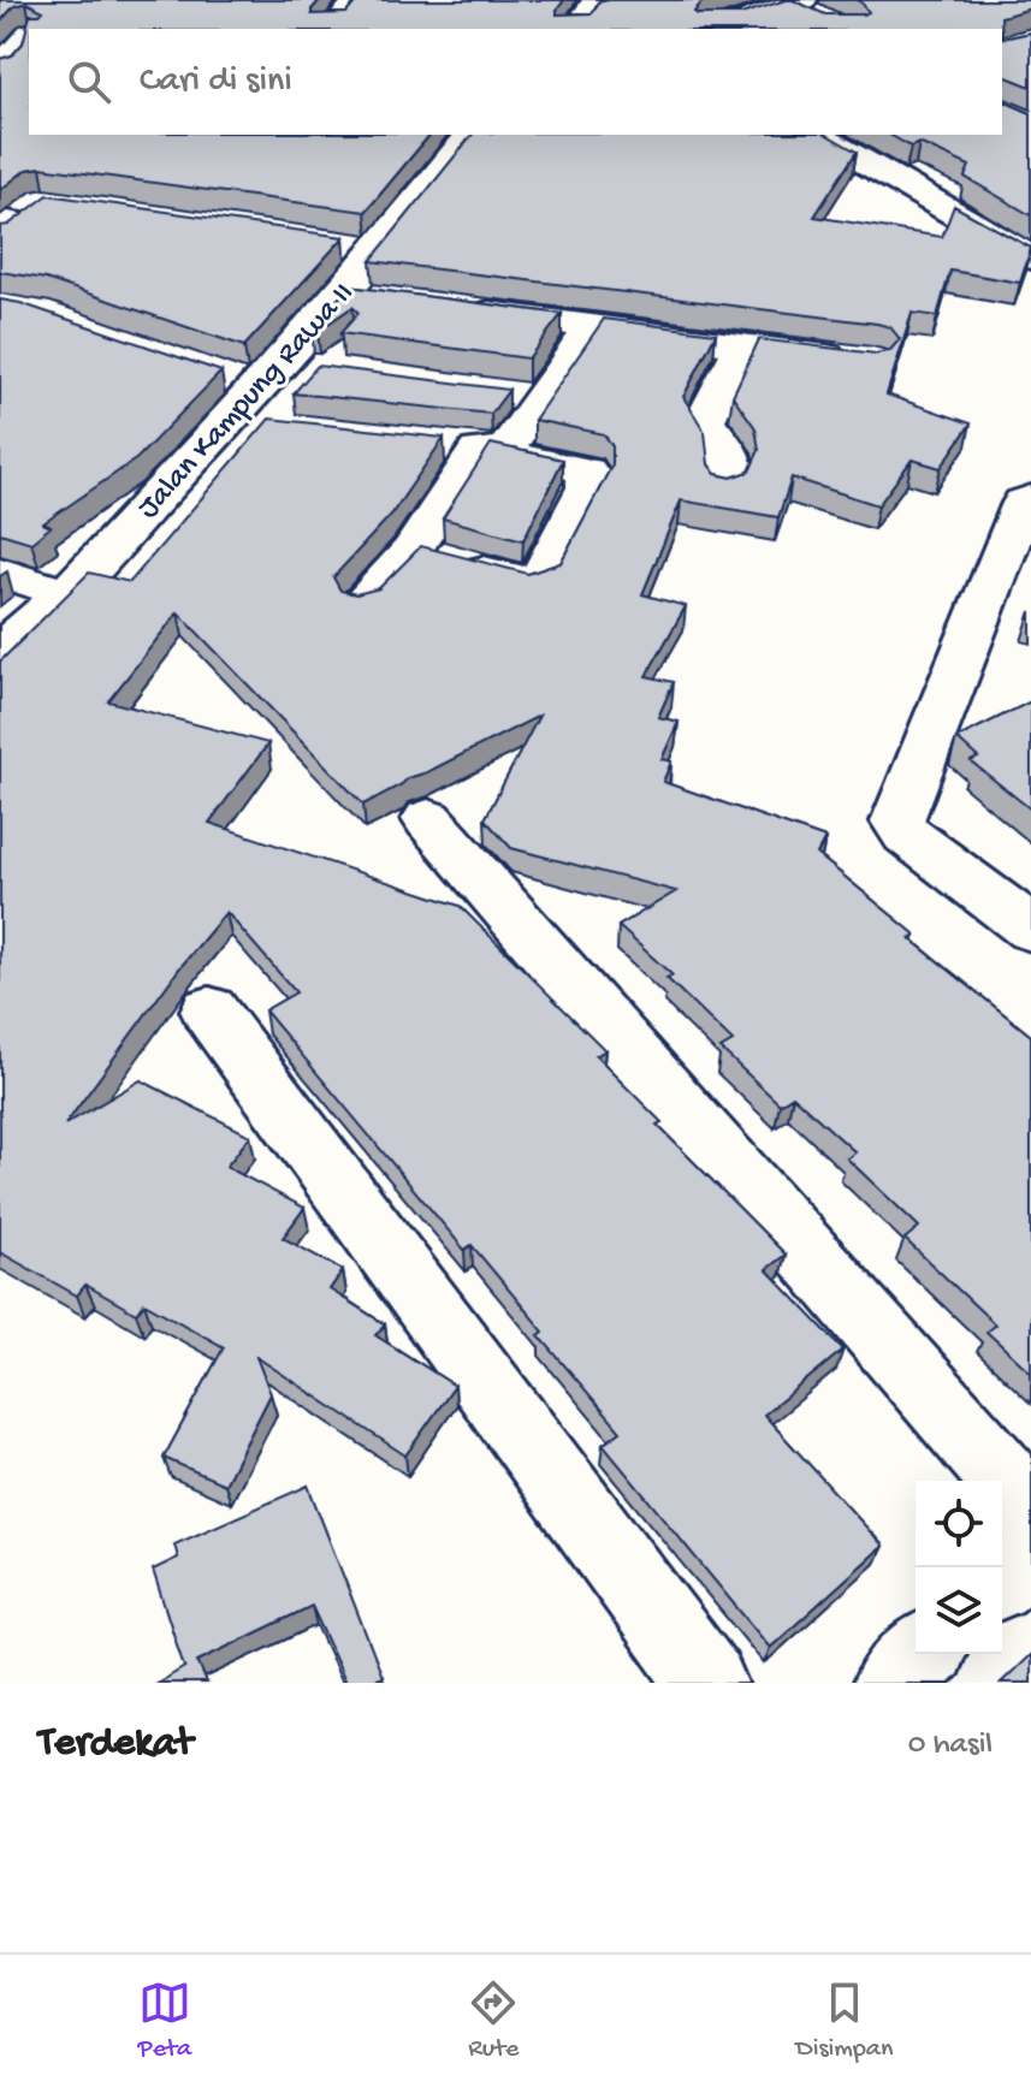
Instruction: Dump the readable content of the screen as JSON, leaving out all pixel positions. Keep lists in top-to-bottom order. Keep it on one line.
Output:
{"streets":{"street":["Jalan Kampung Rawa II"]},"page":{"search":"Cari di sini","heading":["Terdekat","0 hasil"],"nav":["Peta","Rute","Disimpan"]}}
